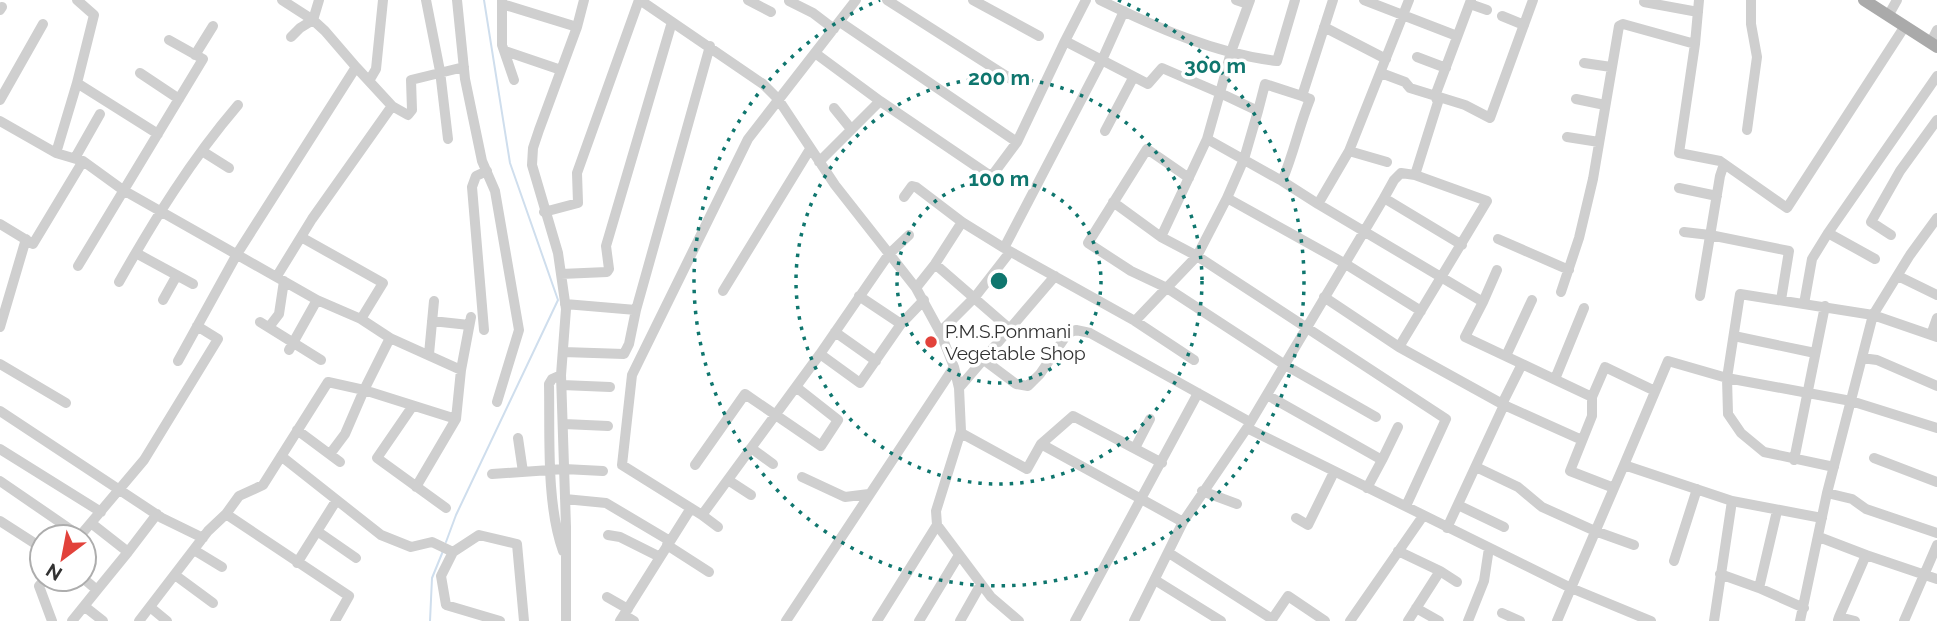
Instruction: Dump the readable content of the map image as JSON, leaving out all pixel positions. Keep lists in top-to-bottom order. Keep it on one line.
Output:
{"places":["P.M.S.Ponmani Vegetable Shop"],"north":"bottom left","rings":["300 m","200 m","100 m"]}
